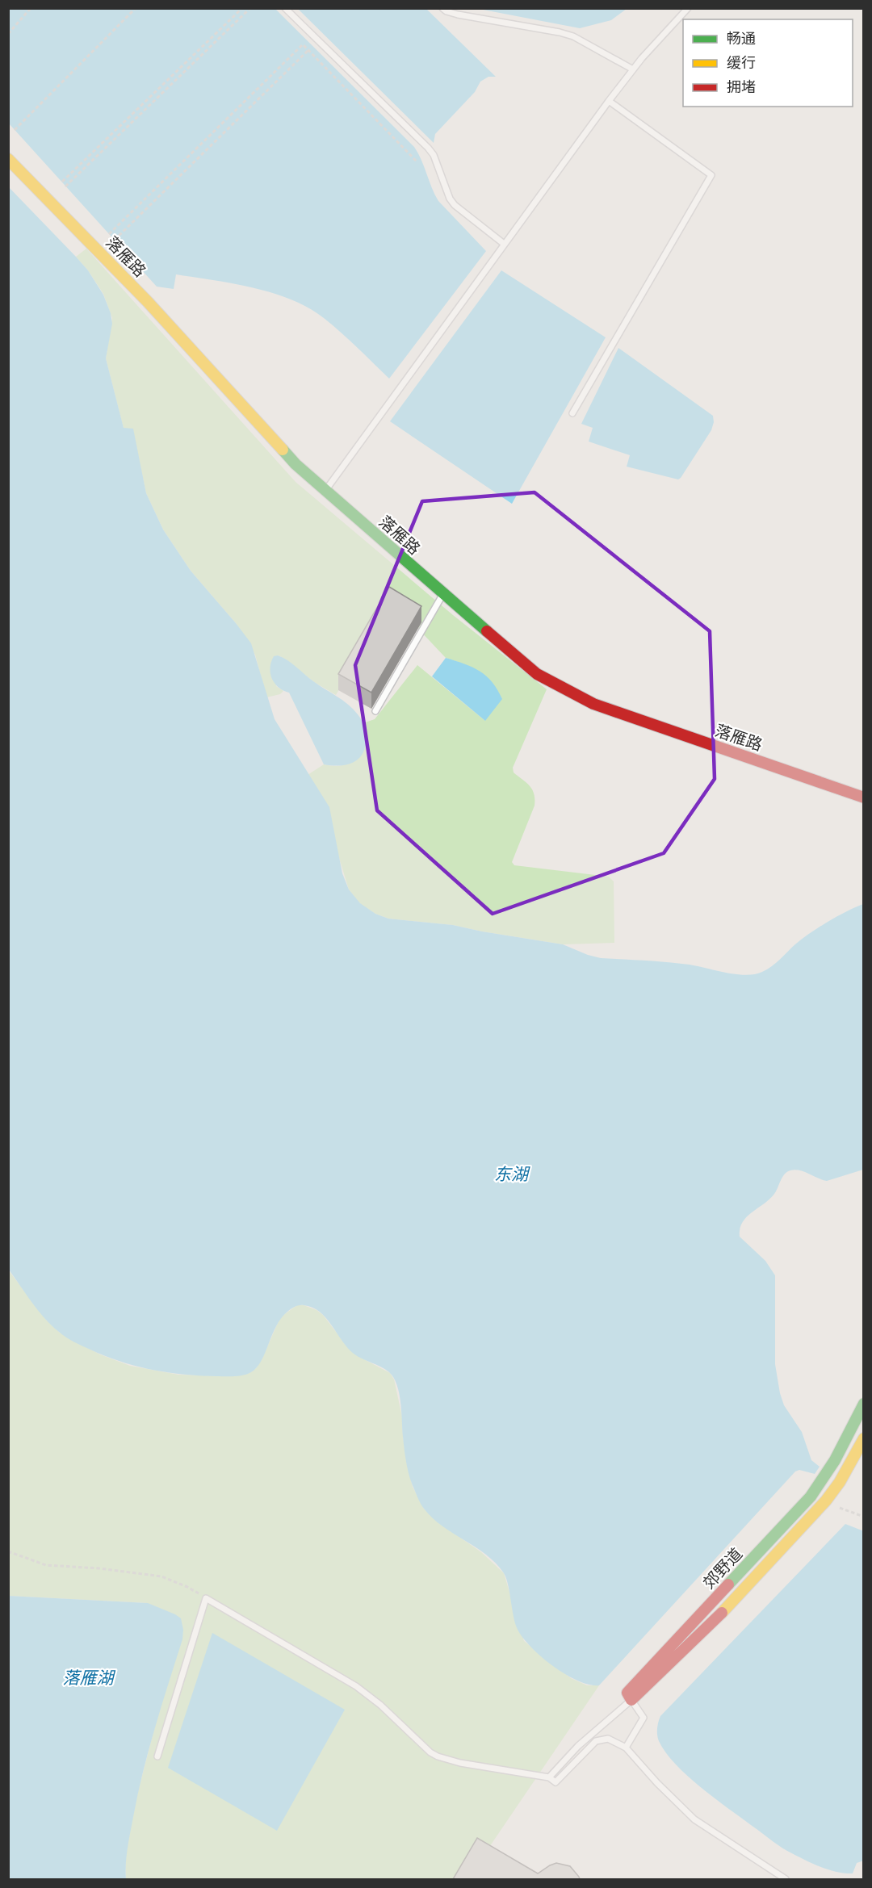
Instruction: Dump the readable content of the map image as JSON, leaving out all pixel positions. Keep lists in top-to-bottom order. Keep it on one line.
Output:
{"streets":{"street":["落雁路","郊野道"]},"water":["东湖","落雁湖"],"legend":["畅通","缓行","拥堵"]}
